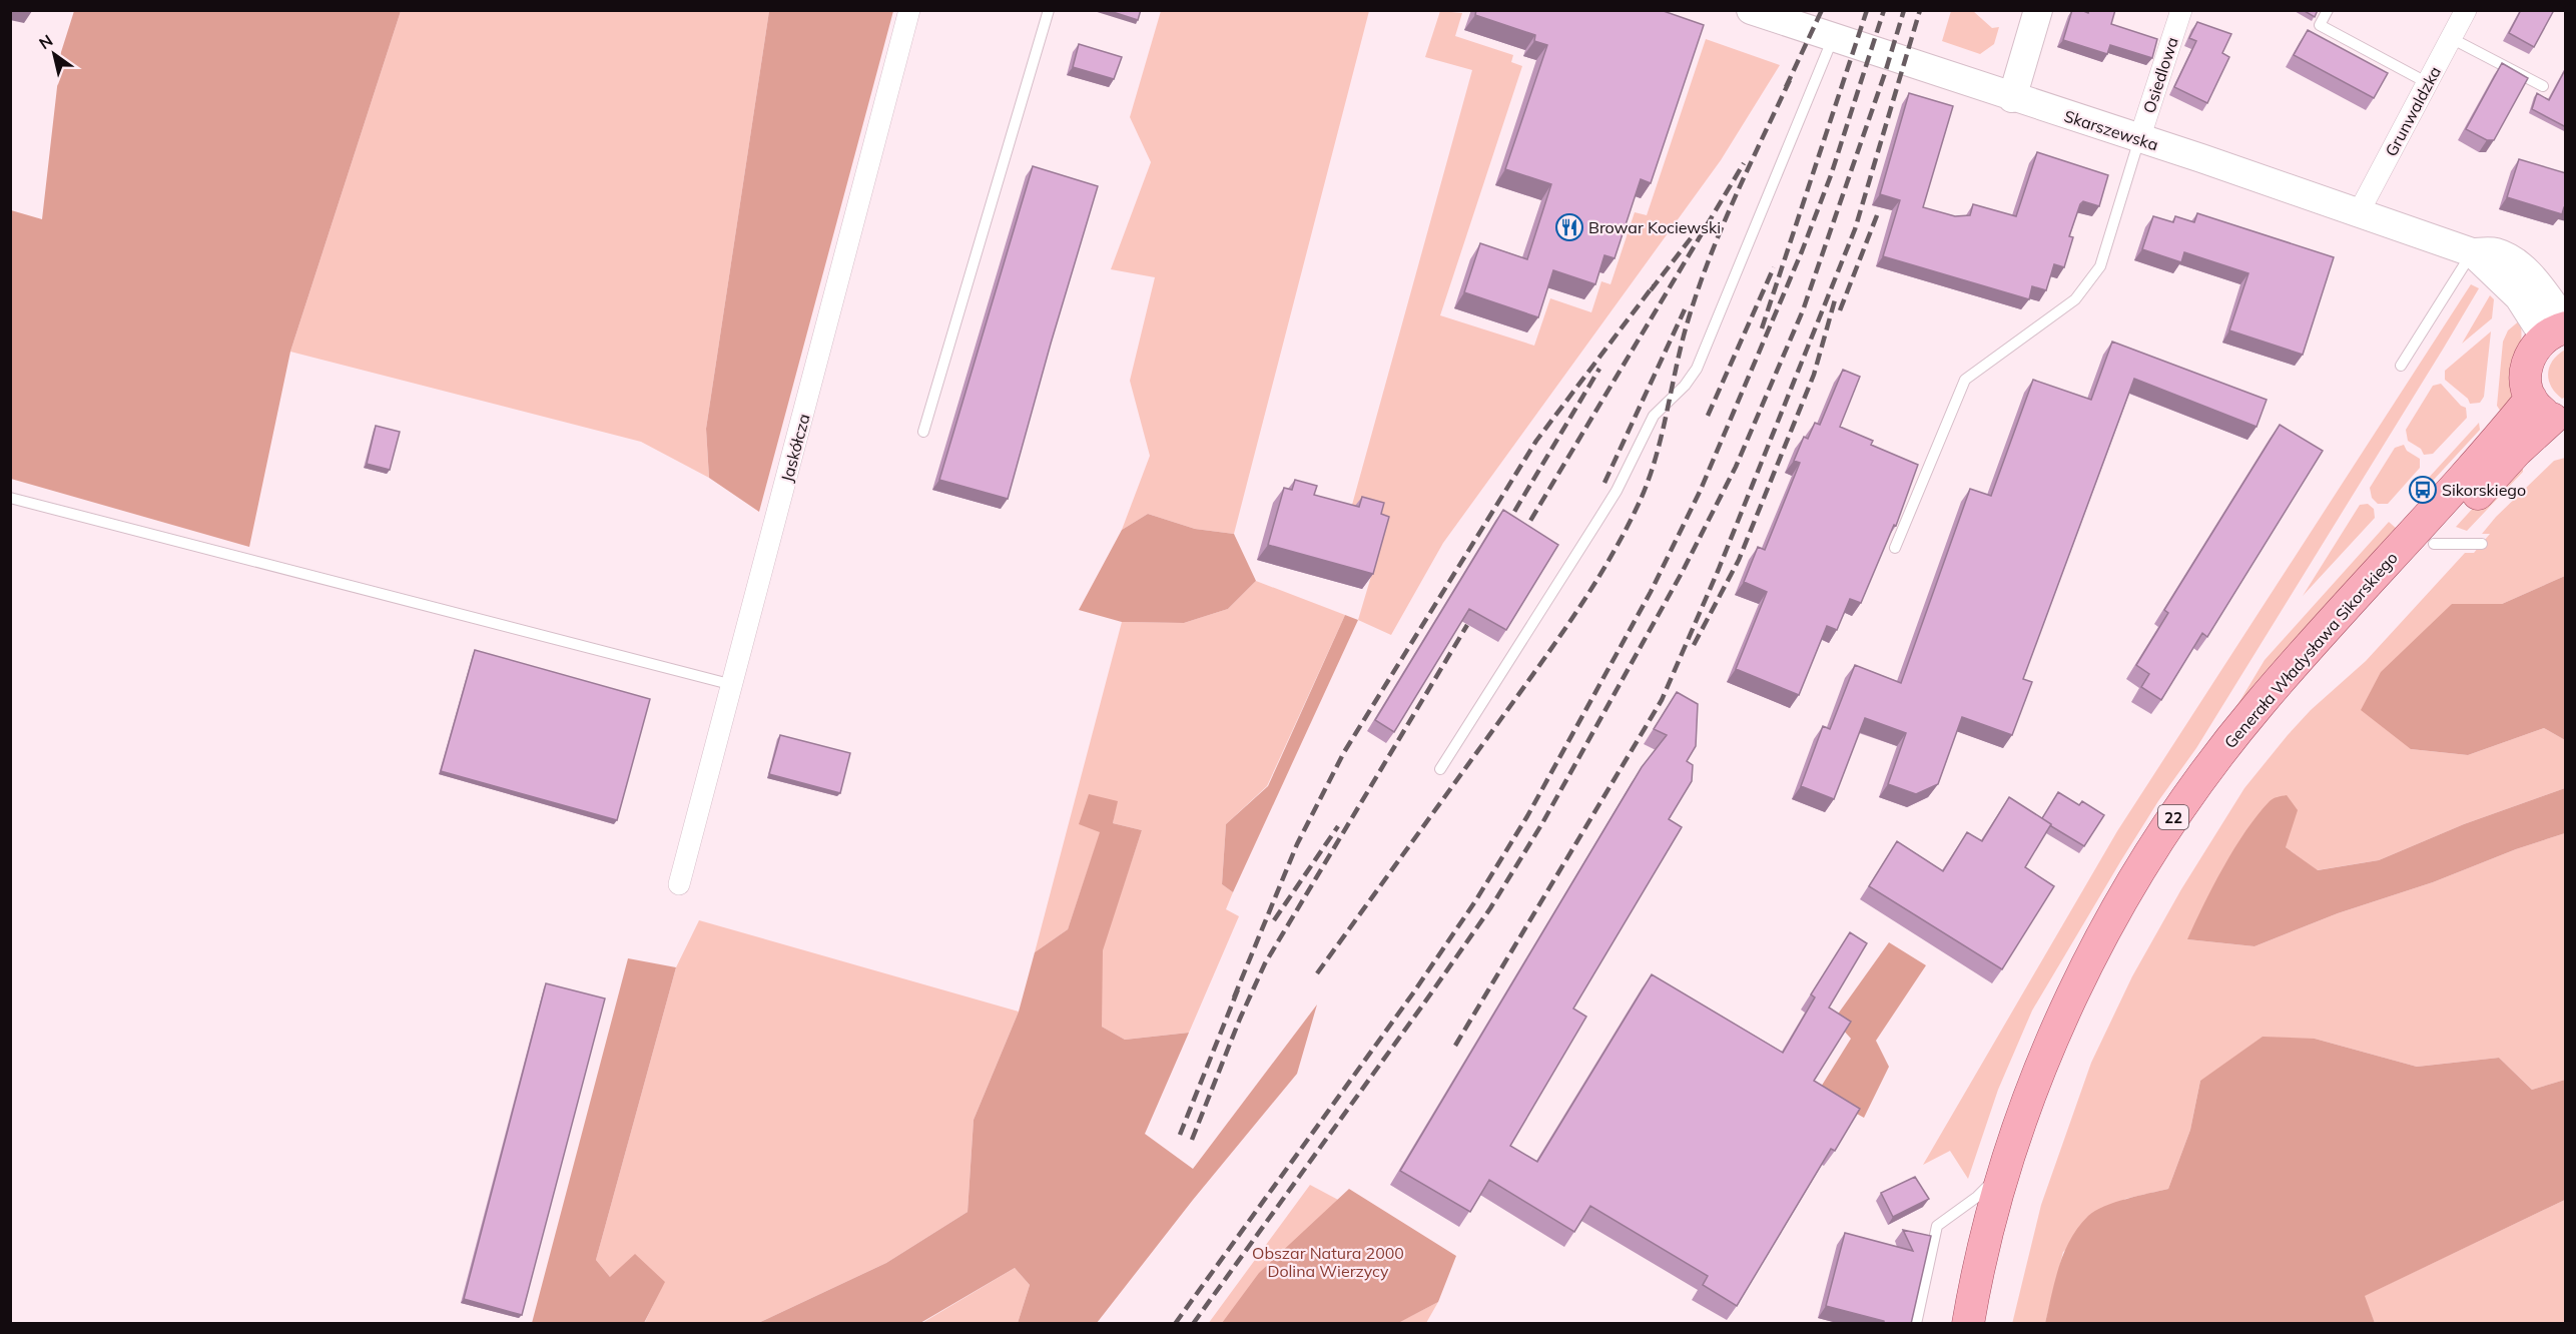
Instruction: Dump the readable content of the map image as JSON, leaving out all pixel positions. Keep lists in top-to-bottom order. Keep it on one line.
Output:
{"streets":{"main road":["Skarszewska","Generała Władysława Sikorskiego","22"],"street":["Osiedlowa","Grunwaldzka","Jaskółcza"]},"crossings":[["Osiedlowa","Skarszewska"],["Grunwaldzka","Skarszewska"]],"parks":["Obszar Natura 2000 Dolina Wierzycy"],"places":{"restaurant":["Browar Kociewski"],"bus stop":["Sikorskiego"]},"north":"top left"}
